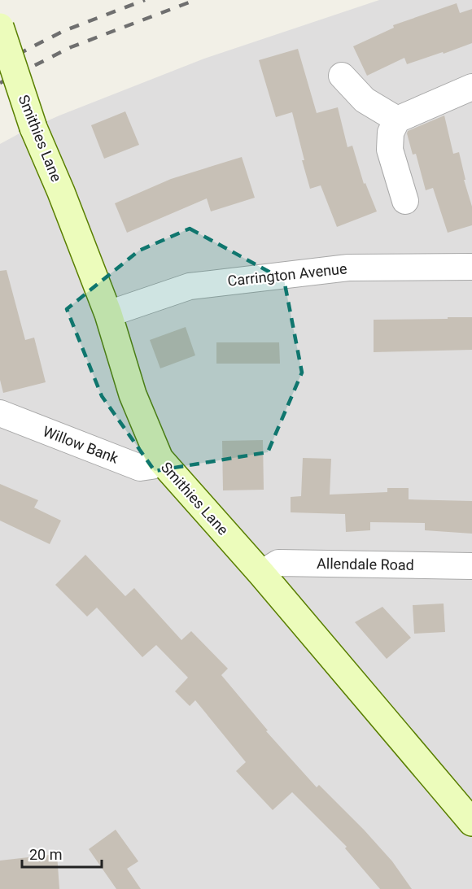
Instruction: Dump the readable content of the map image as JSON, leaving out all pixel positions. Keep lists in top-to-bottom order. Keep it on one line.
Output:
{"streets":{"street":["Smithies Lane","Carrington Avenue","Willow Bank","Allendale Road"]},"crossings":[["Smithies Lane","Carrington Avenue"],["Smithies Lane","Willow Bank"],["Smithies Lane","Allendale Road"]],"scale_bar":"20 m"}
